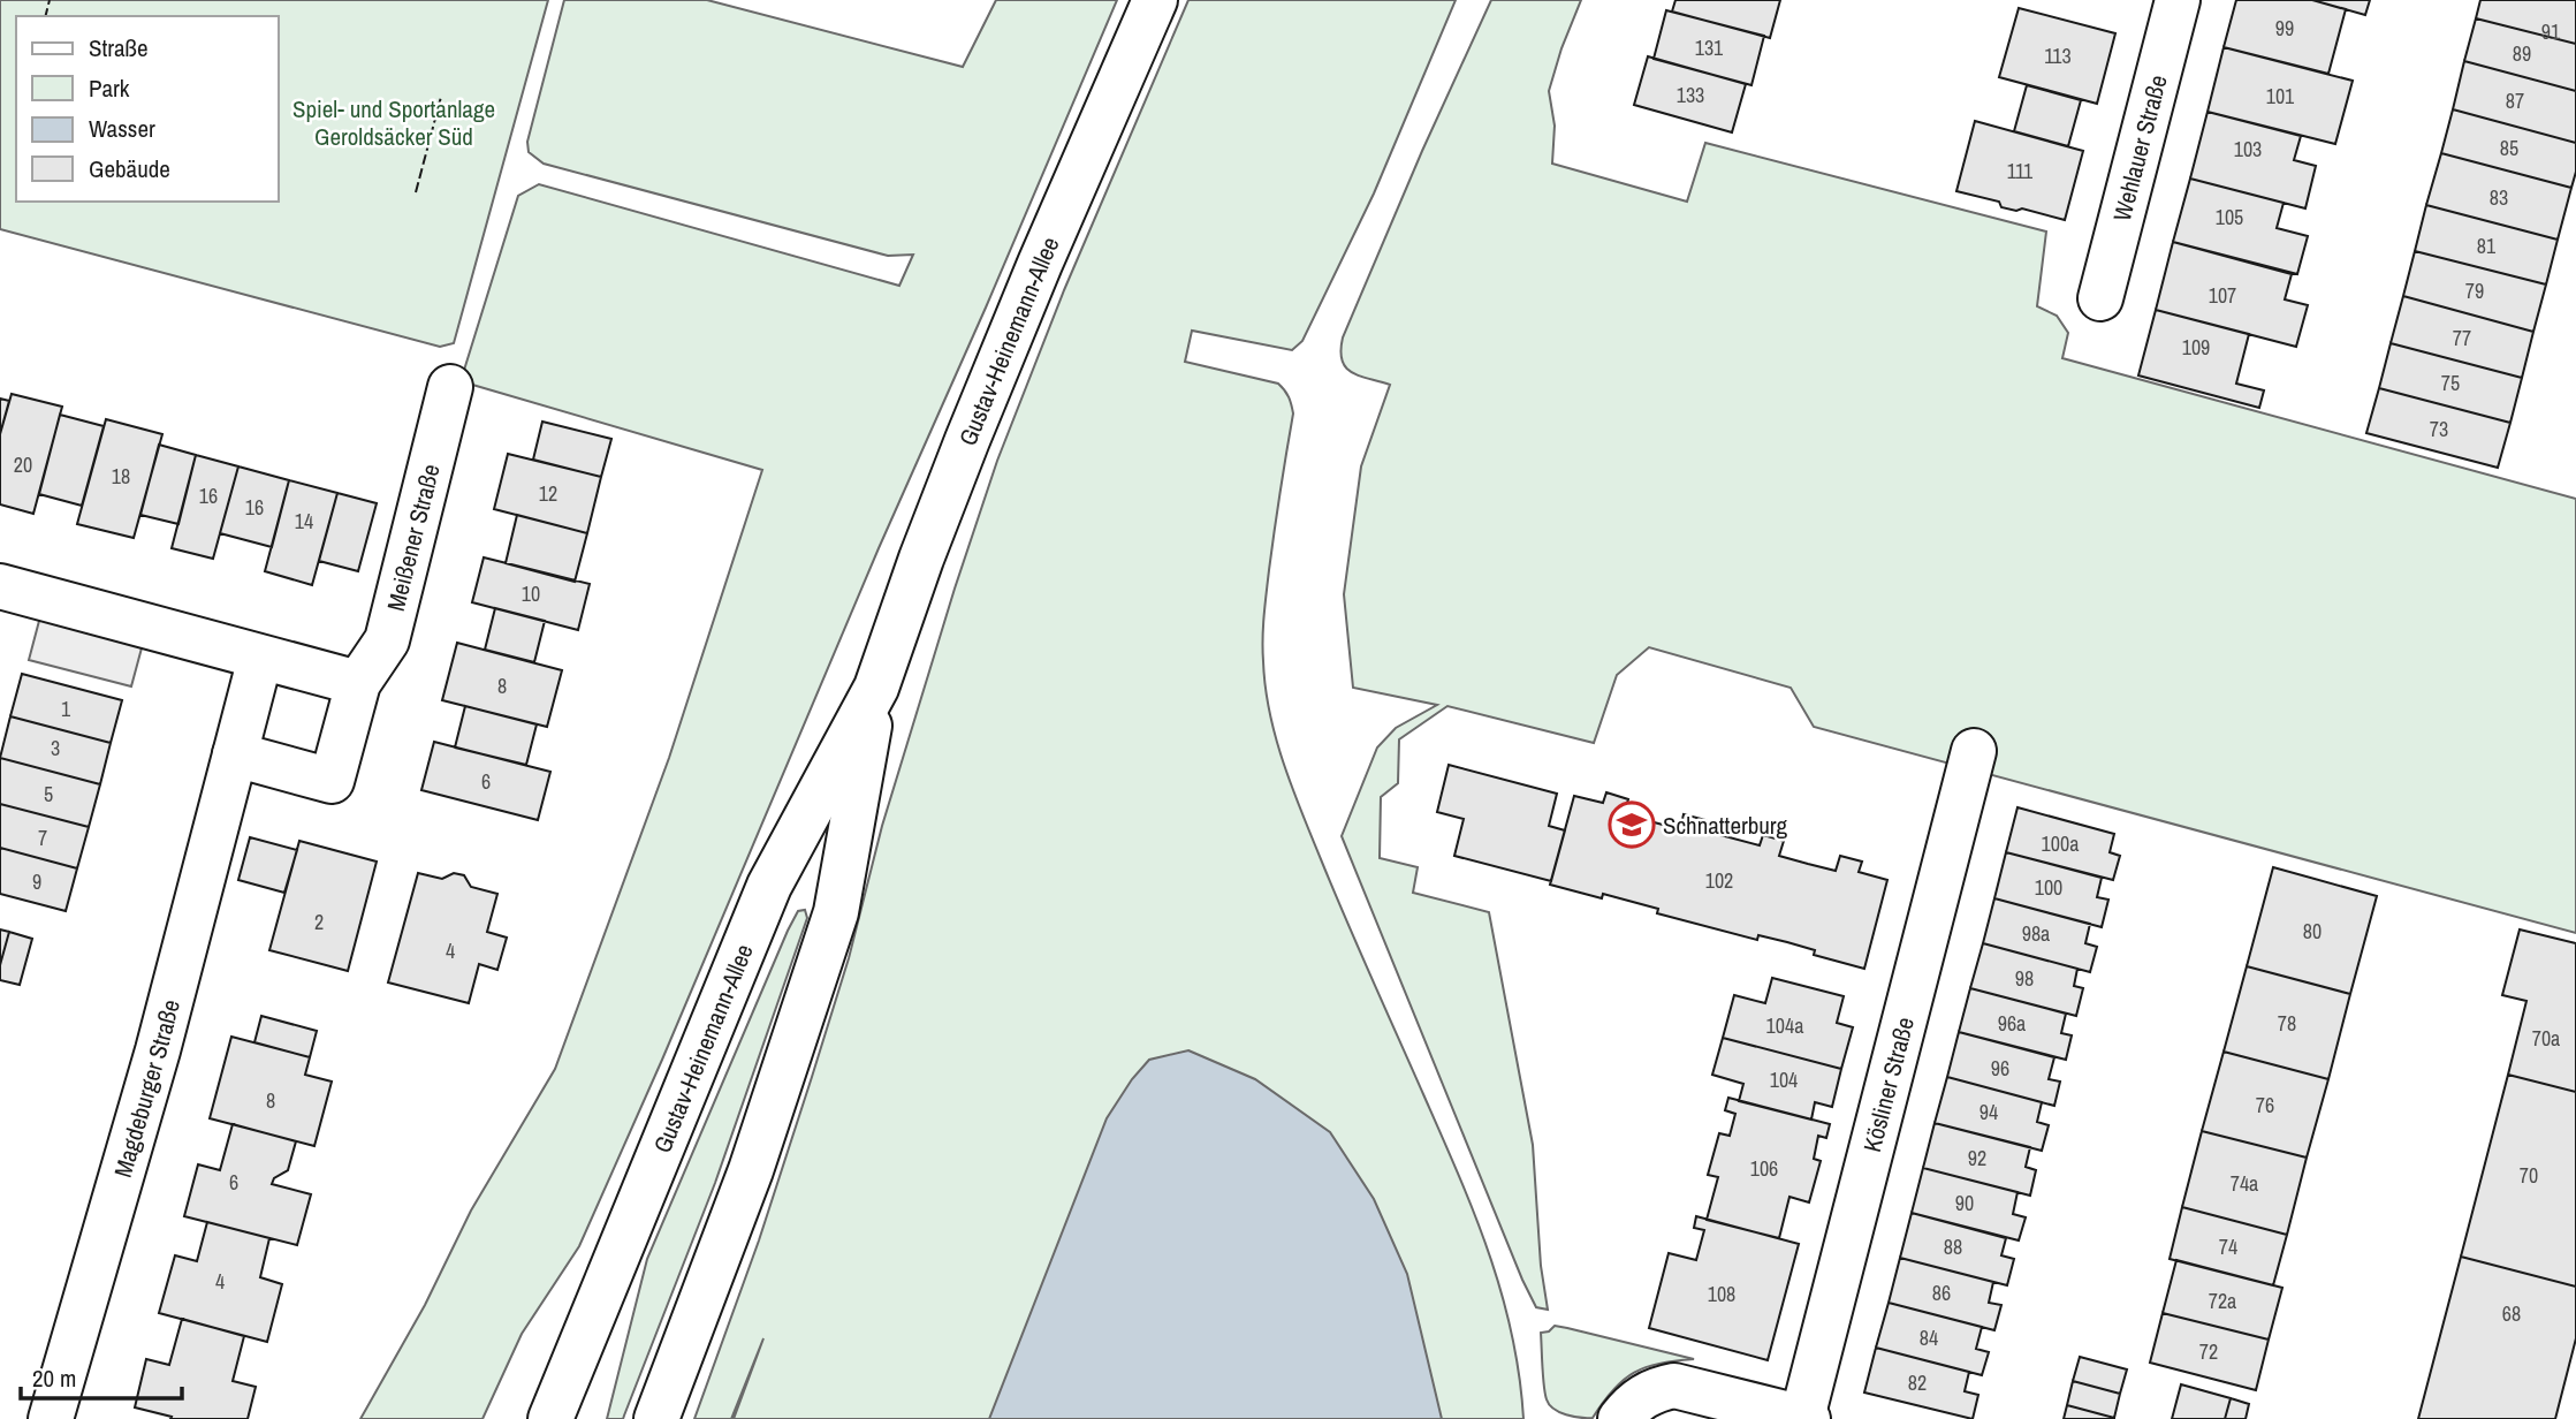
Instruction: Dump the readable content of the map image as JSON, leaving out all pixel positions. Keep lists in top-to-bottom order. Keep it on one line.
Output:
{"streets":{"street":["Wehlauer Straße","Gustav-Heinemann-Allee","Meißener Straße","Kösliner Straße","Magdeburger Straße"]},"crossings":[["Meißener Straße","Magdeburger Straße"]],"parks":["Spiel- und Sportanlage Geroldsäcker Süd"],"places":{"school or university":["Schnatterburg"]},"house_numbers":["99","91","131","89","113","133","101","87","85","103","111","83","105","81","79","107","77","109","75","73","20","18","12","16","16","14","10","8","1","3","6","5","7","100a","102","9","100","2","80","98a","4","98","96a","78","104a","70a","96","104","8","76","94","92","106","70","6","74a","90","88","74","4","86","108","72a","68","84","72","82"],"legend":["Straße","Park","Wasser","Gebäude"],"scale_bar":"20 m"}
